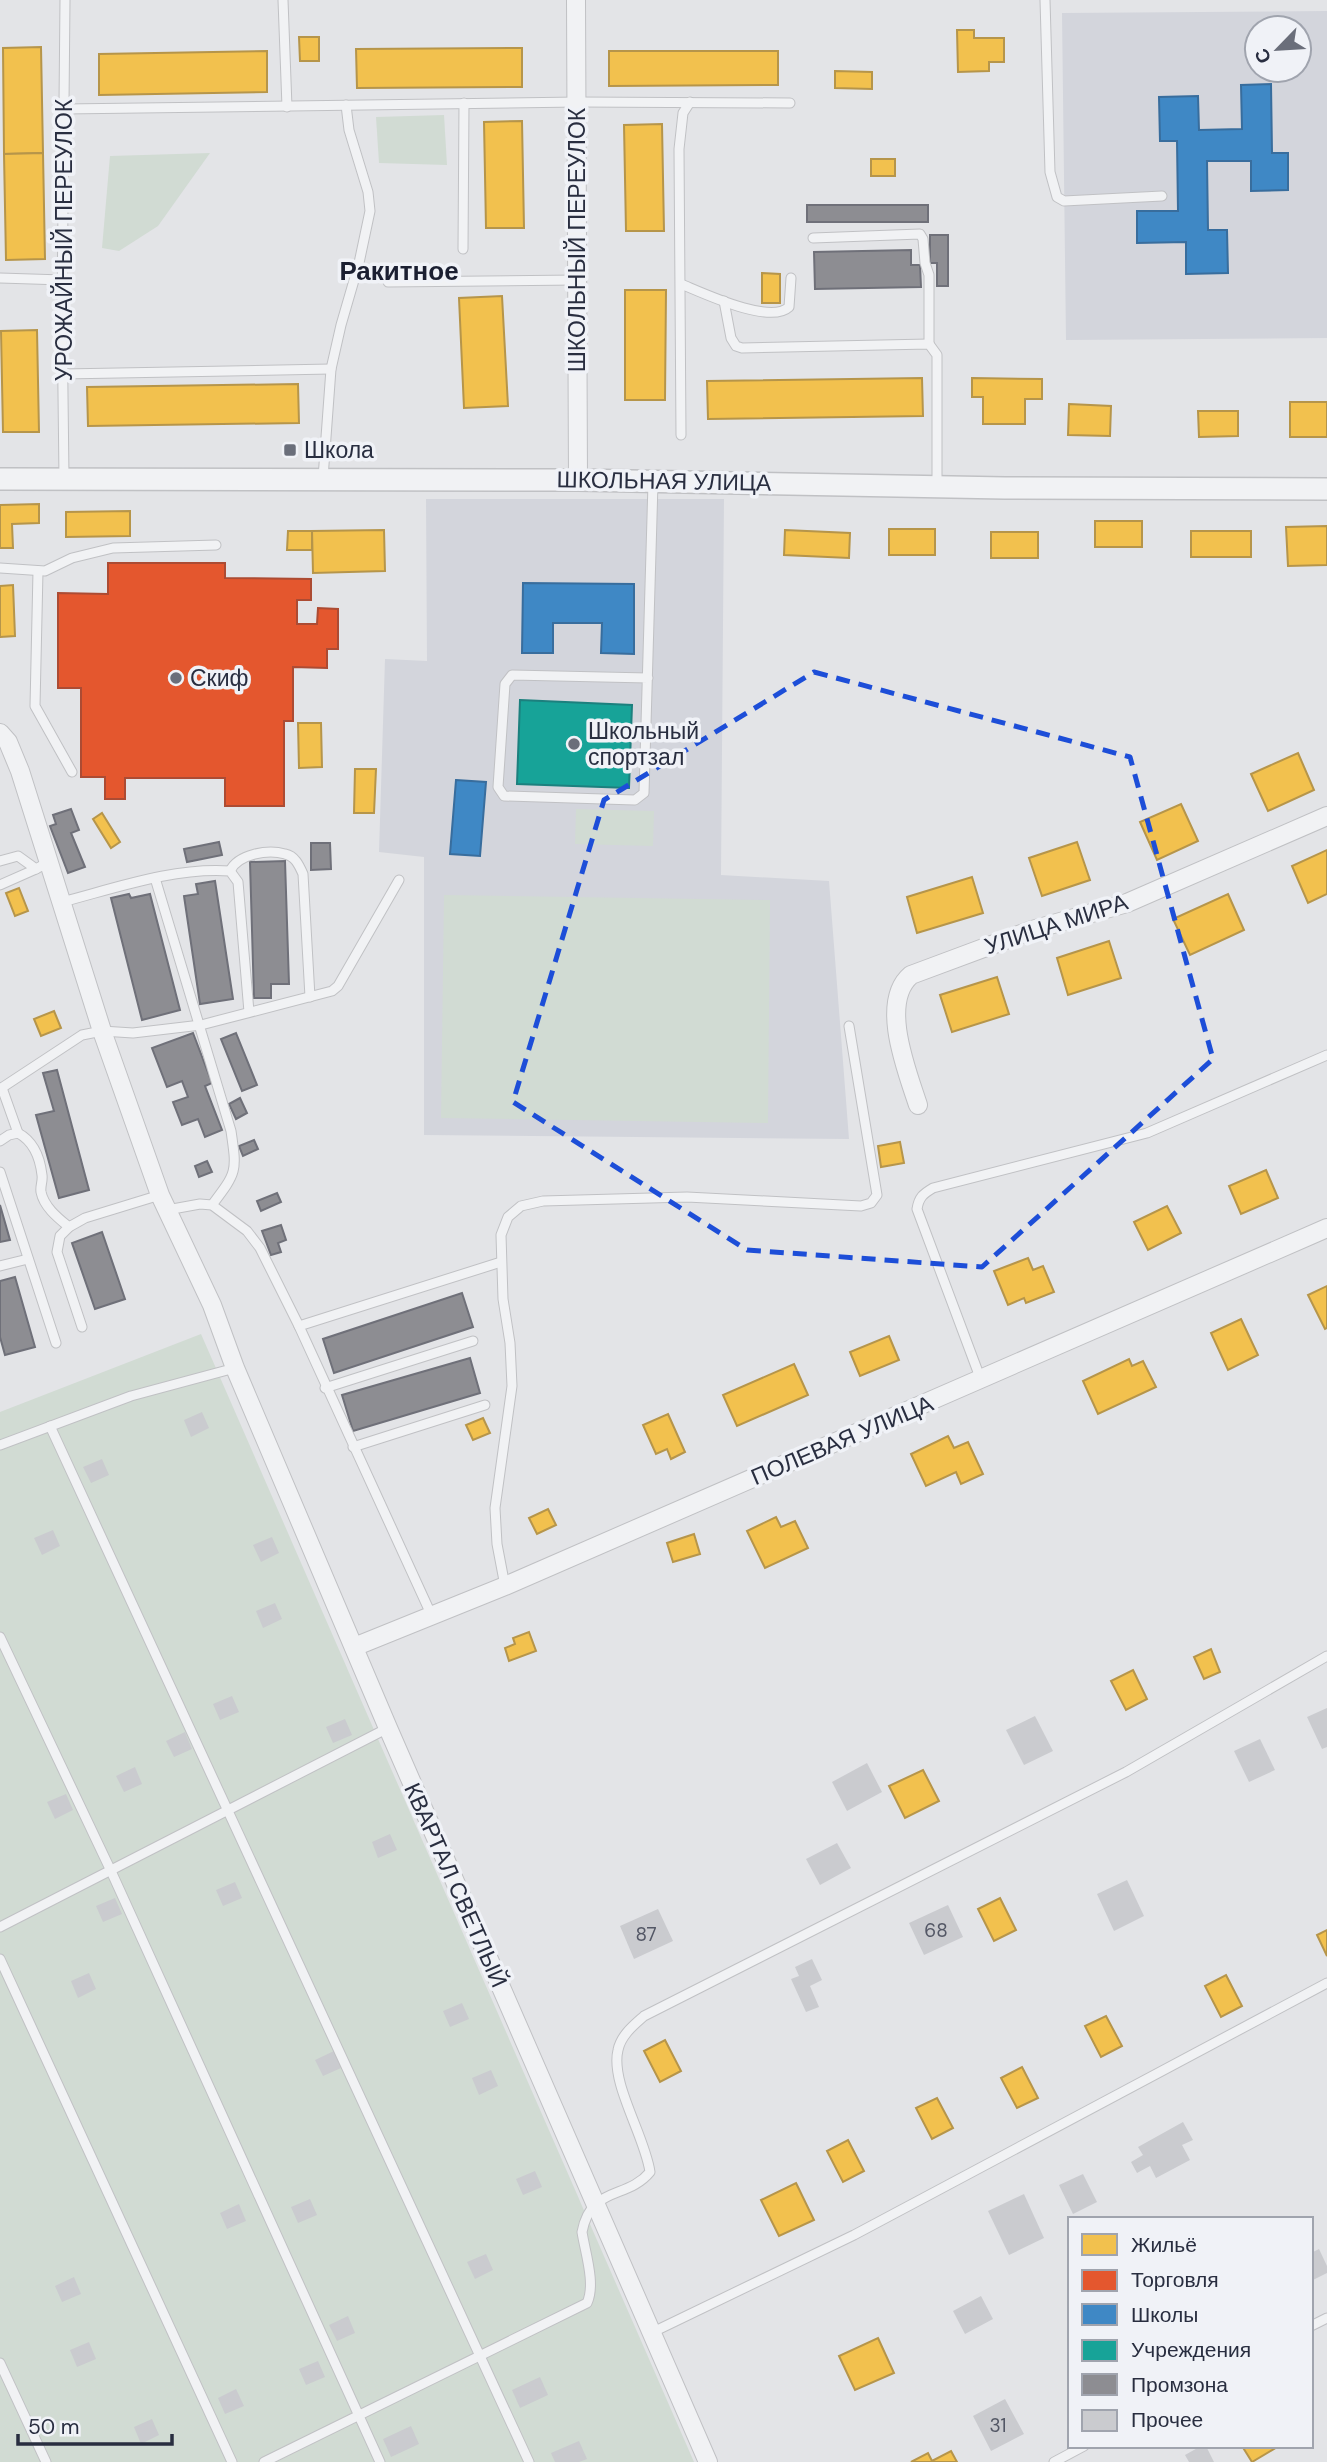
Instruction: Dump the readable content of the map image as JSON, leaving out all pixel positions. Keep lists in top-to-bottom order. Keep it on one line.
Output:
{"streets":{"street":["ШКОЛЬНЫЙ ПЕРЕУЛОК","ШКОЛЬНАЯ УЛИЦА","УЛИЦА МИРА","ПОЛЕВАЯ УЛИЦА","КВАРТАЛ СВЕТЛЫЙ"],"lane":["УРОЖАЙНЫЙ ПЕРЕУЛОК"]},"crossings":[["УРОЖАЙНЫЙ ПЕРЕУЛОК","ШКОЛЬНАЯ УЛИЦА"],["ШКОЛЬНЫЙ ПЕРЕУЛОК","ШКОЛЬНАЯ УЛИЦА"],["ПОЛЕВАЯ УЛИЦА","КВАРТАЛ СВЕТЛЫЙ"]],"districts":["Ракитное"],"places":{"transit":["Школа"],"other":["Скиф","Школьный спортзал"]},"house_numbers":["68","87","31"],"legend":["Жильё","Торговля","Школы","Учреждения","Промзона","Прочее"],"scale_bar":"50 m","north":"bottom left"}
